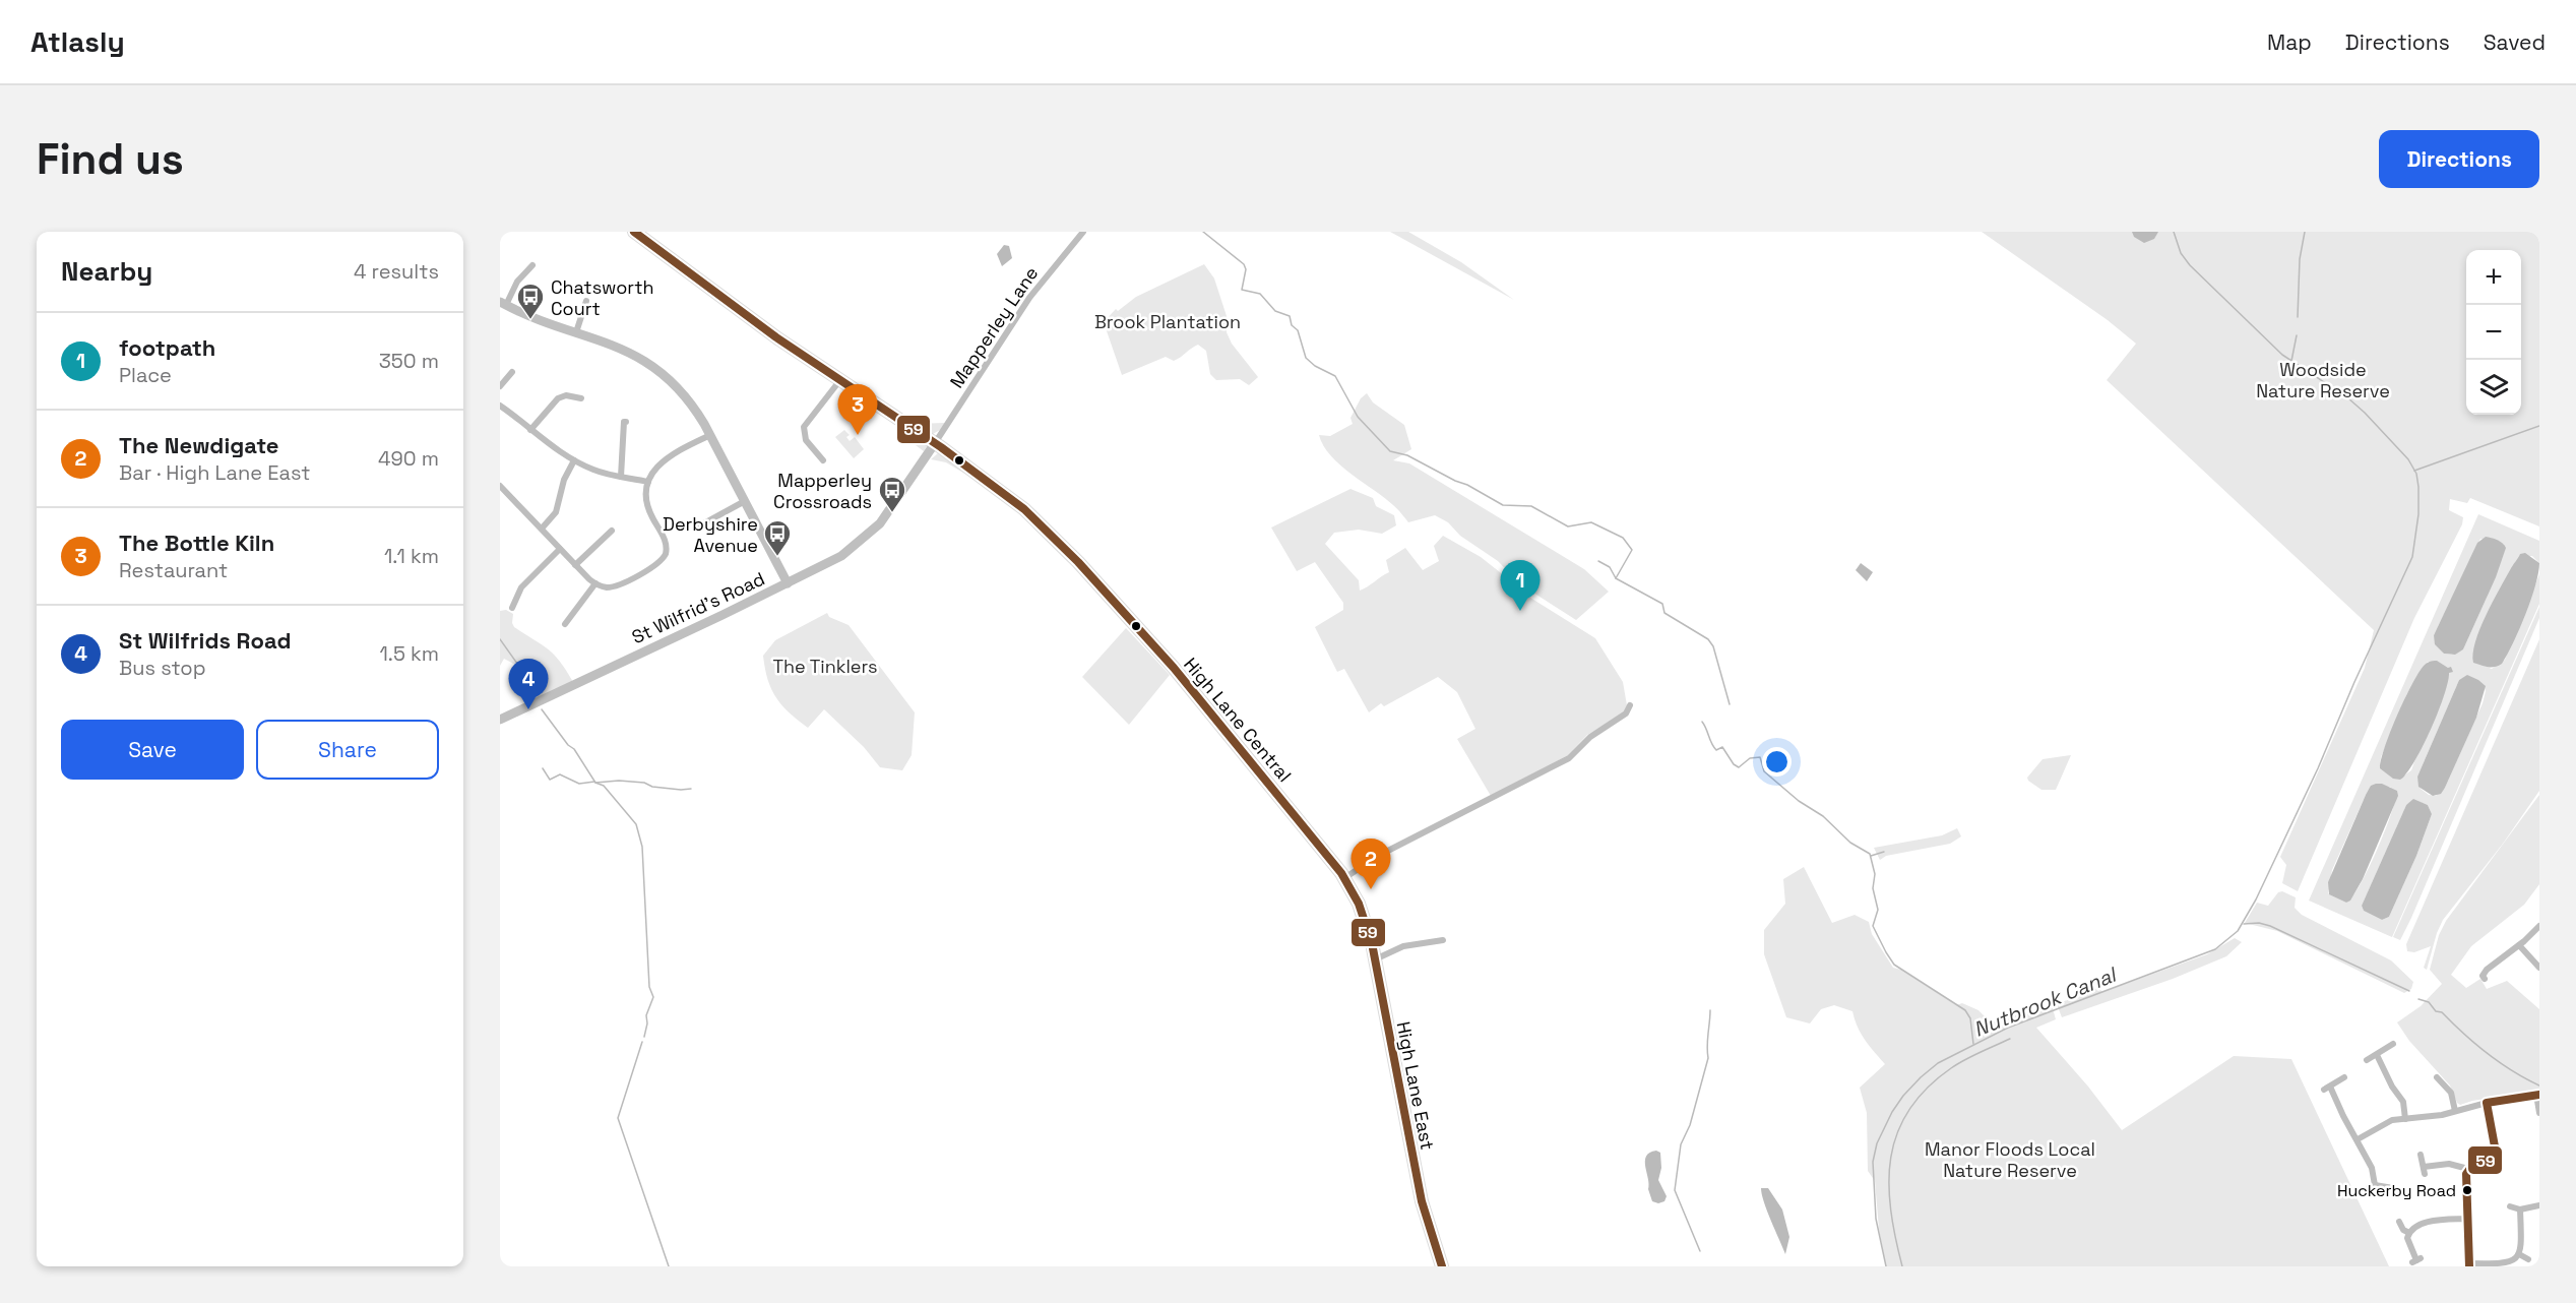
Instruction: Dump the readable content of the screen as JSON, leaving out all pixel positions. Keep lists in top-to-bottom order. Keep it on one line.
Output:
{"streets":{"main road":["High Lane Central","High Lane East"],"street":["Mapperley Lane","St Wilfrid's Road"]},"crossings":[["Mapperley Lane","St Wilfrid's Road"],["Mapperley Lane","High Lane Central"],["St Wilfrid's Road","High Lane Central"],["High Lane Central","High Lane East"]],"water":["Nutbrook Canal"],"parks":["Brook Plantation","Woodside Nature Reserve","The Tinklers","Manor Floods Local Nature Reserve"],"places":{"bus stop":["Chatsworth Court","Mapperley Crossroads","Derbyshire Avenue"],"other":["Huckerby Road"]},"lines":["transit line 59"],"page":{"header":"Atlasly","nav":["Map","Directions","Saved"],"buttons":["Directions",["Save","Share"]],"title":"Find us","heading":["Nearby","4 results"],"map_buttons":["+","−"],"list":[{"mark":"1","name":"footpath","note":"Place","value":"350 m"},{"mark":"2","name":"The Newdigate","note":"Bar · High Lane East","value":"490 m"},{"mark":"3","name":"The Bottle Kiln","note":"Restaurant","value":"1.1 km"},{"mark":"4","name":"St Wilfrids Road","note":"Bus stop","value":"1.5 km"}],"pins":["3","1","4","2"]}}
